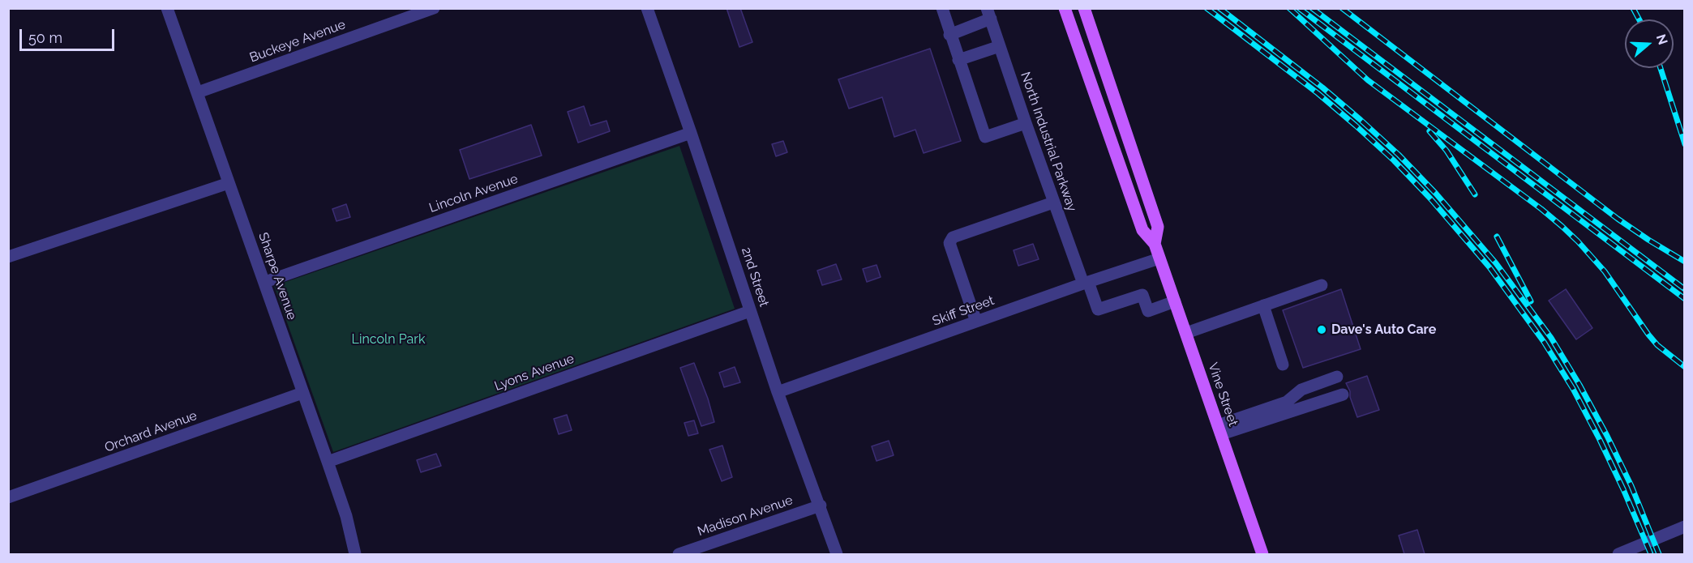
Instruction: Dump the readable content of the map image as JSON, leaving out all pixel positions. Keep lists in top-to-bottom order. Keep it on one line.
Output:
{"streets":{"main road":["Vine Street"],"street":["Buckeye Avenue","North Industrial Parkway","Lincoln Avenue","Sharpe Avenue","2nd Street","Skiff Street","Lyons Avenue","Orchard Avenue","Madison Avenue"]},"crossings":[["Buckeye Avenue","Sharpe Avenue"],["North Industrial Parkway","Skiff Street"],["North Industrial Parkway","Vine Street"],["Lincoln Avenue","Sharpe Avenue"],["Lincoln Avenue","2nd Street"],["Sharpe Avenue","Lyons Avenue"],["Sharpe Avenue","Orchard Avenue"],["2nd Street","Skiff Street"],["2nd Street","Lyons Avenue"],["2nd Street","Madison Avenue"],["Skiff Street","Vine Street"]],"parks":["Lincoln Park"],"places":["Dave's Auto Care"],"scale_bar":"50 m","north":"right"}
